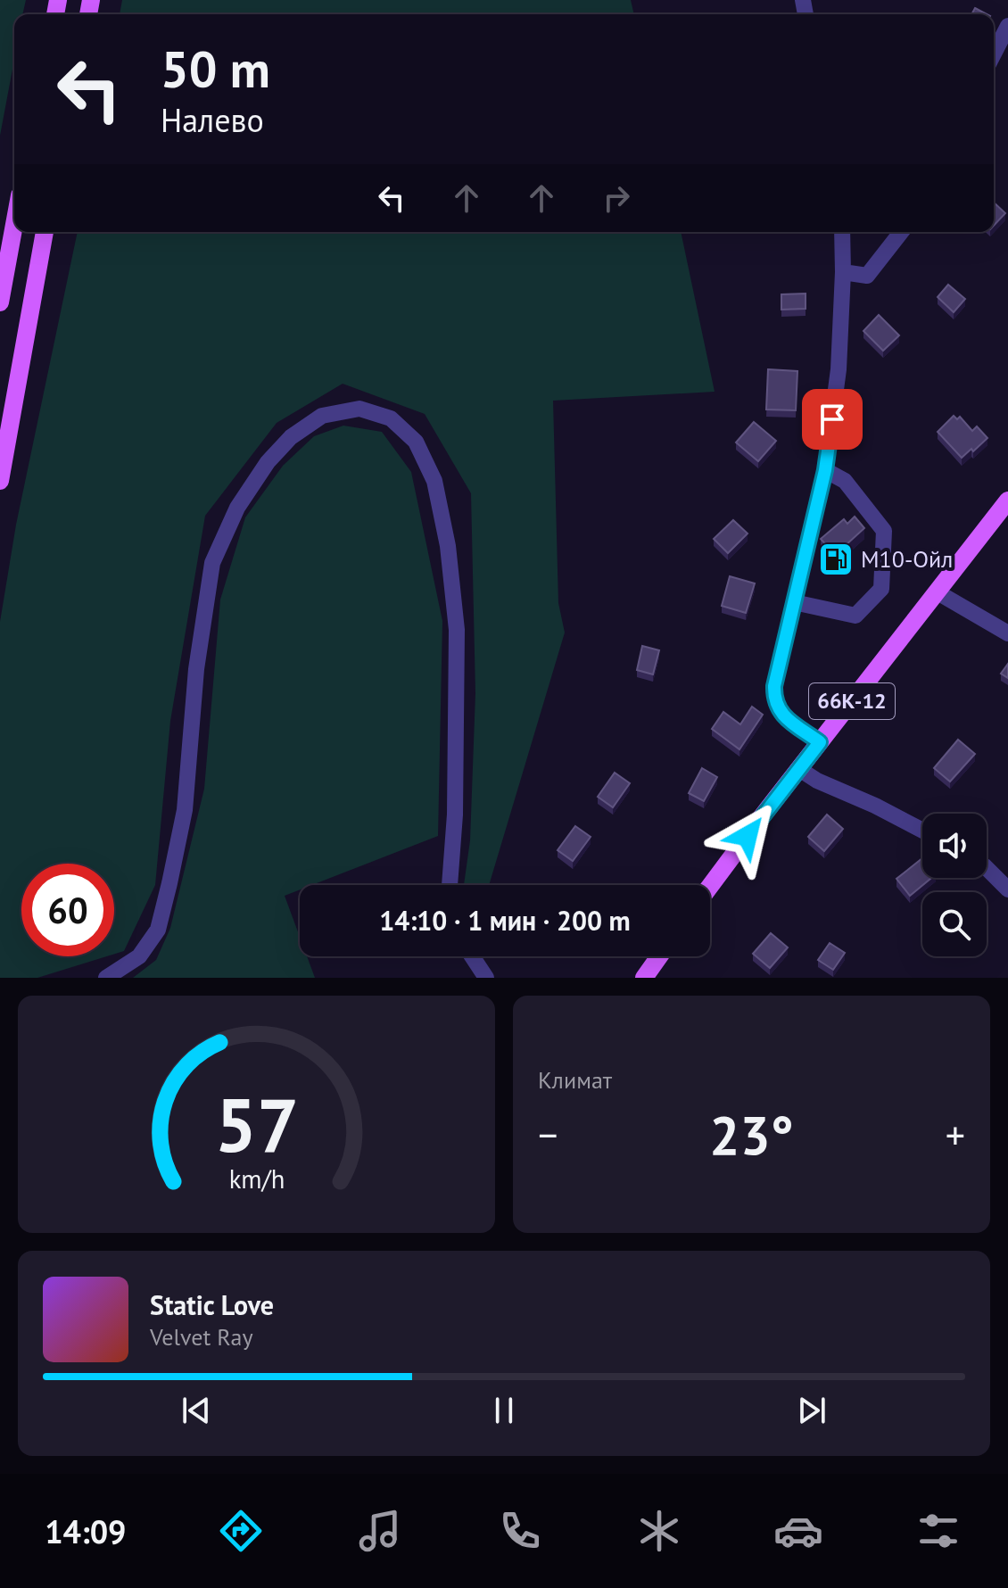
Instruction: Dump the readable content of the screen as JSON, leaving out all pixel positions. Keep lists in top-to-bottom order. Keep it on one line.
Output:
{"streets":{"main road":["66К-12"]},"places":{"fuel station":["М10-Ойл"]},"page":{"turn":["50 m","Налево"],"limit":"60","trip":"14:10 · 1 мин · 200 m","tile":"Климат","heat":["−","23°","+"],"song":["Static Love","Velvet Ray"],"tabs":"14:09","gauge":["57","km/h"]}}
